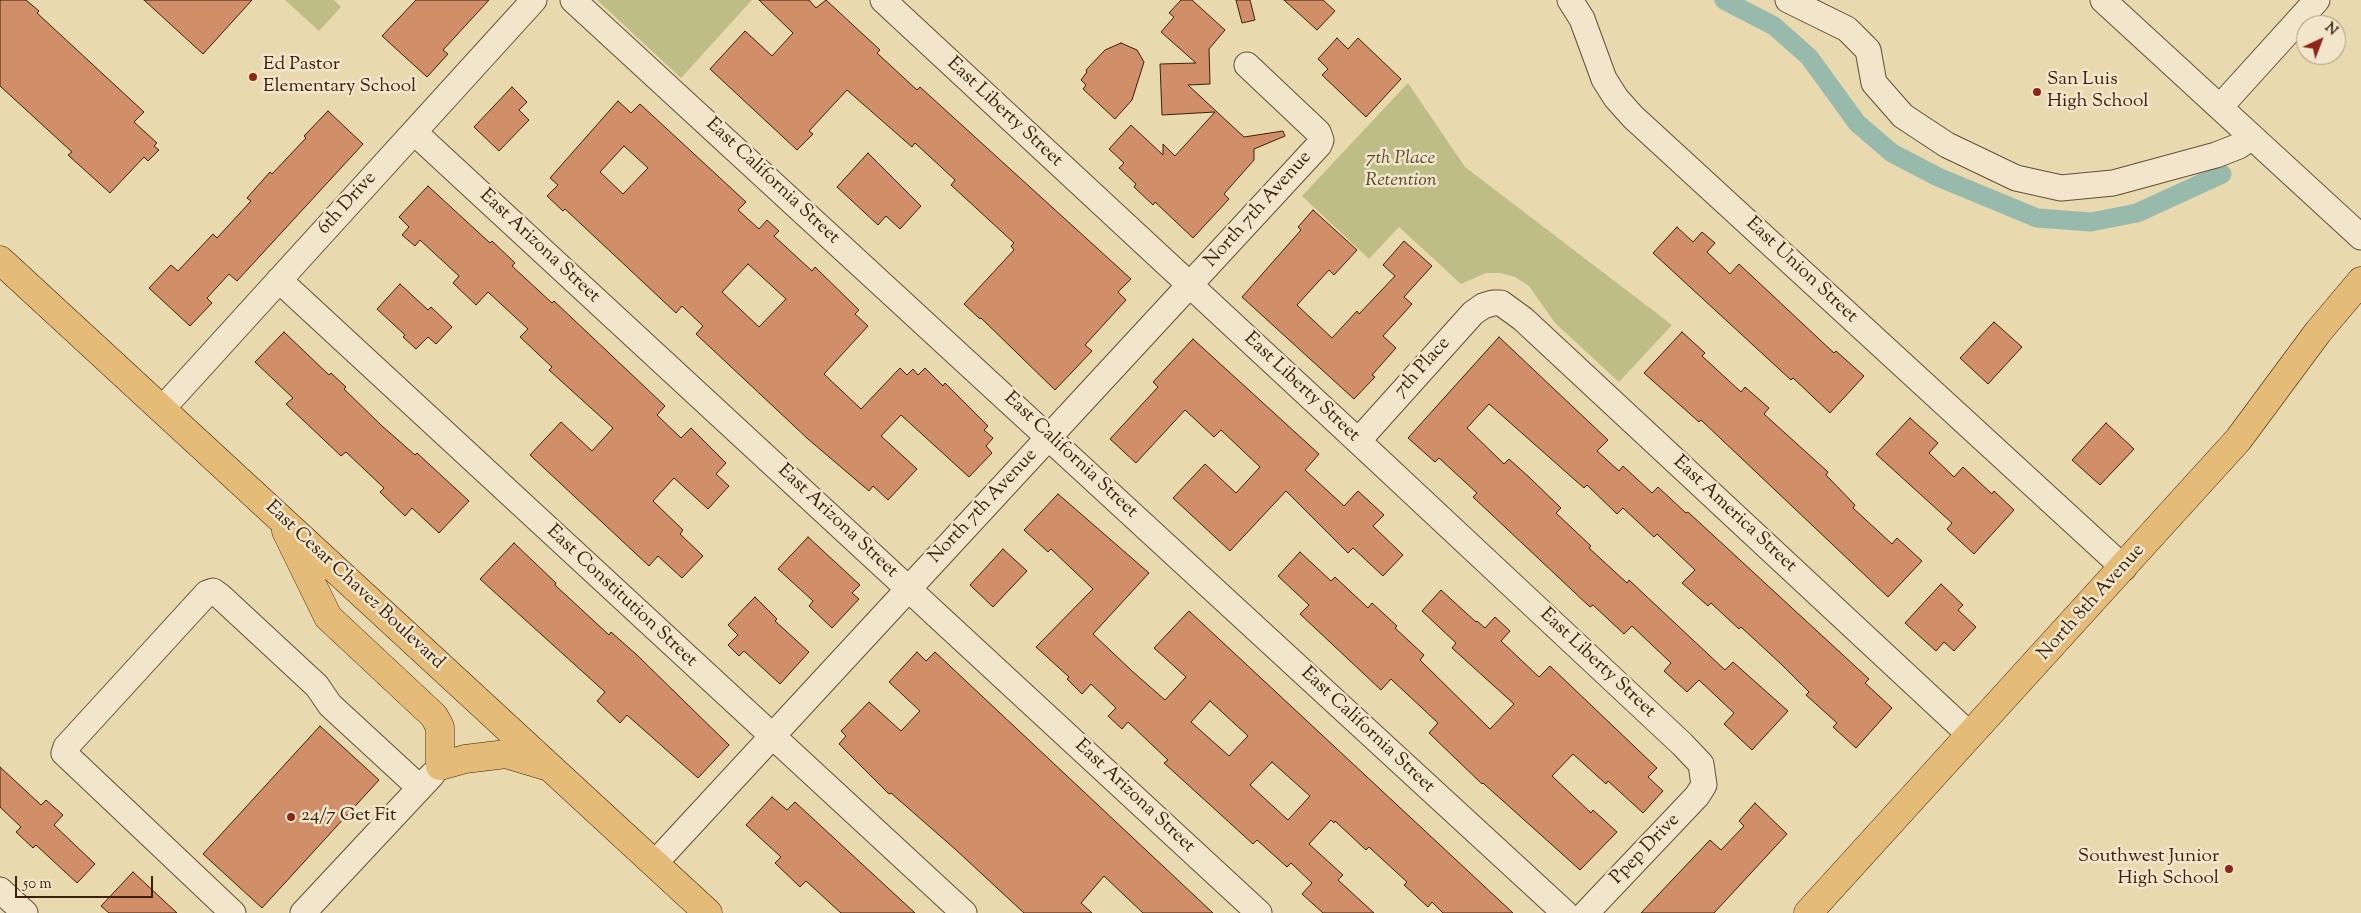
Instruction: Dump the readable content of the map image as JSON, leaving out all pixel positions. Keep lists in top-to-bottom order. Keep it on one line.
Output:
{"streets":{"main road":["East Cesar Chavez Boulevard","North 8th Avenue"],"street":["East Liberty Street","East California Street","6th Drive","North 7th Avenue","East Arizona Street","East Union Street","7th Place","East America Street","East Constitution Street","Ppep Drive"]},"crossings":[["East Liberty Street","North 7th Avenue"],["East Liberty Street","7th Place"],["East Liberty Street","Ppep Drive"],["East California Street","North 7th Avenue"],["6th Drive","East Arizona Street"],["6th Drive","East Cesar Chavez Boulevard"],["6th Drive","East Constitution Street"],["North 7th Avenue","East Arizona Street"],["North 7th Avenue","East Cesar Chavez Boulevard"],["North 7th Avenue","East Constitution Street"],["East Union Street","North 8th Avenue"],["7th Place","East America Street"],["East America Street","North 8th Avenue"]],"parks":["7th Place Retention"],"places":["Ed Pastor Elementary School","San Luis High School","24/7 Get Fit","Southwest Junior High School"],"scale_bar":"50 m","north":"top right"}
